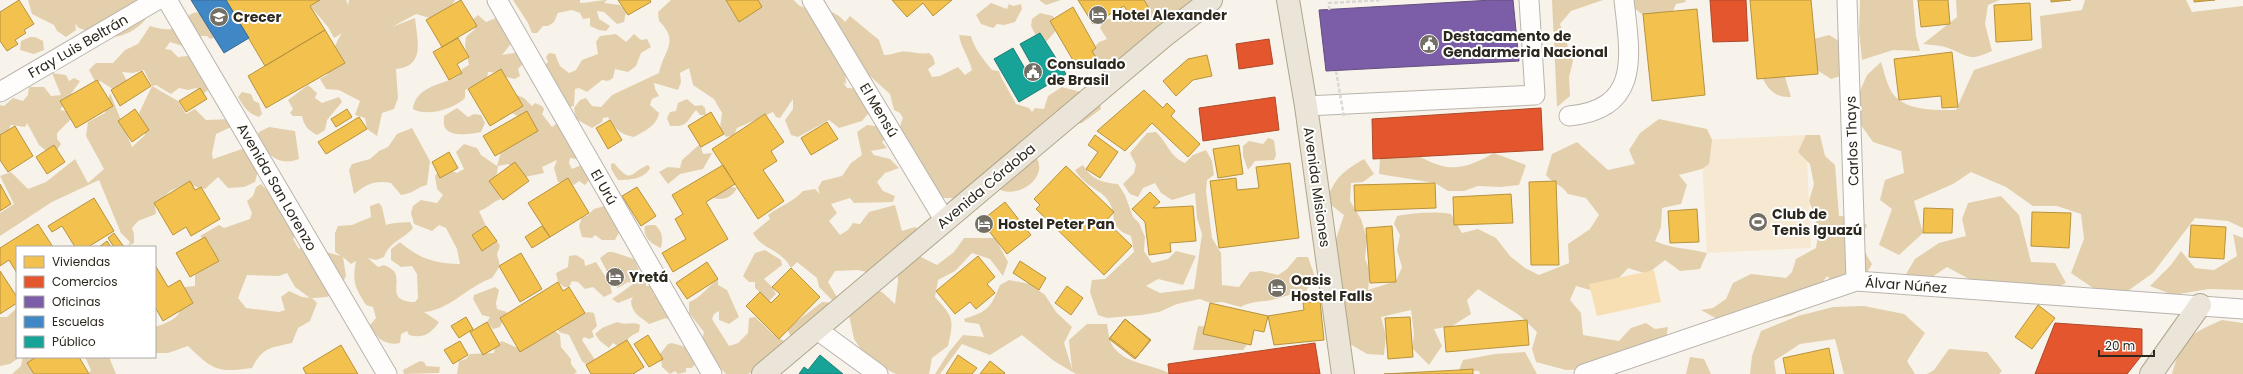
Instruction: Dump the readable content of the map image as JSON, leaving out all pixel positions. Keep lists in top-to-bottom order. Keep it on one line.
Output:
{"streets":{"main road":["Avenida Córdoba","Avenida Misiones"],"street":["Fray Luis Beltrán","El Mensú","Carlos Thays","Avenida San Lorenzo","El Urú","Álvar Núñez"]},"crossings":[["El Mensú","Avenida Córdoba"],["Carlos Thays","Álvar Núñez"]],"places":{"hotel":["Hotel Alexander","Hostel Peter Pan","Yretá","Oasis Hostel Falls"],"school or university":["Crecer"],"public building":["Destacamento de Gendarmerìa Nacional","Consulado de Brasil"],"sports":["Club de Tenis Iguazú"]},"legend":["Viviendas","Comercios","Oficinas","Escuelas","Público"],"scale_bar":"20 m"}
